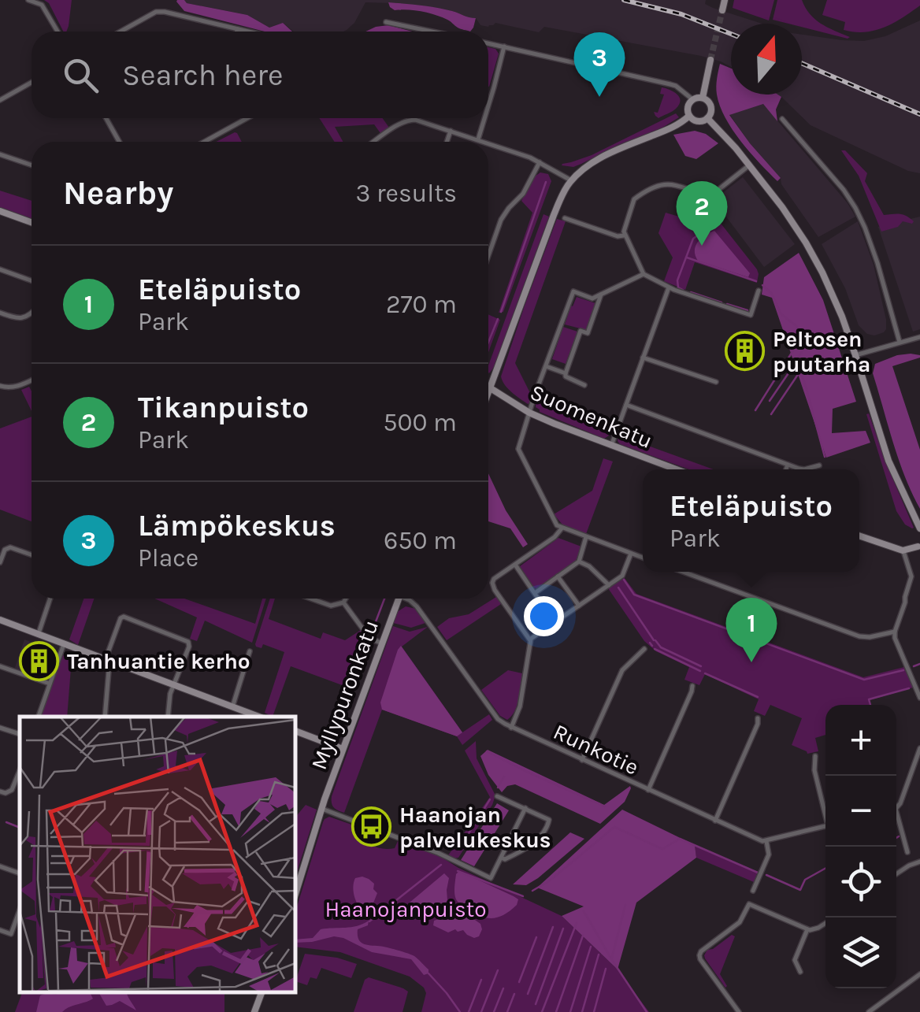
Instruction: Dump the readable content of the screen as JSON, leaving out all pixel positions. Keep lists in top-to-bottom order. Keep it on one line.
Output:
{"streets":{"street":["Suomenkatu","Myllypuronkatu","Runkotie"]},"parks":["Haanojanpuisto"],"places":{"building":["Peltosen puutarha","Tanhuantie kerho"],"bus stop":["Haanojan palvelukeskus"]},"north":"top","page":{"search":"Search here","pins":["3","2","1"],"heading":["Nearby","3 results"],"list":[{"mark":"1","name":"Eteläpuisto","note":"Park","value":"270 m"},{"mark":"2","name":"Tikanpuisto","note":"Park","value":"500 m"},{"mark":"3","name":"Lämpökeskus","note":"Place","value":"650 m"}],"popup":["Eteläpuisto","Park"],"map_buttons":["+","−"]}}
